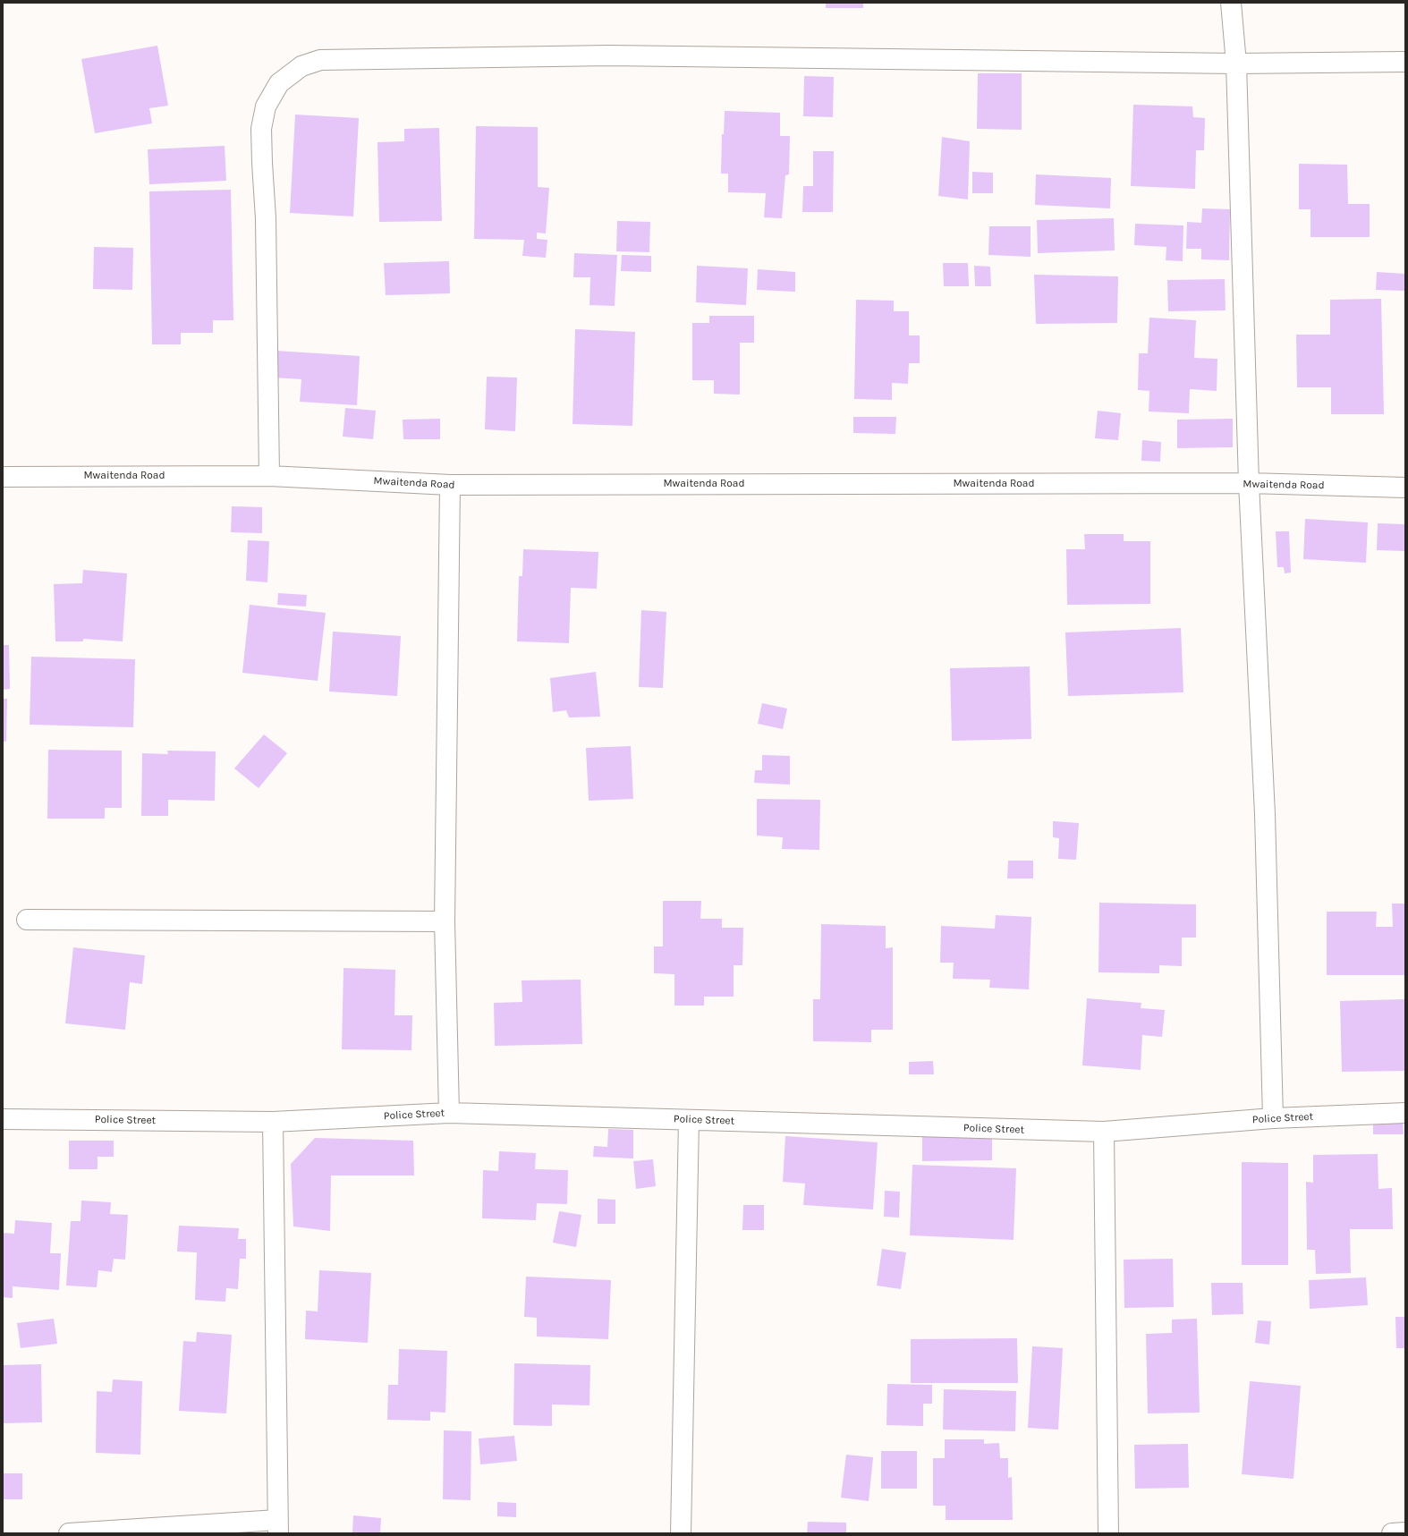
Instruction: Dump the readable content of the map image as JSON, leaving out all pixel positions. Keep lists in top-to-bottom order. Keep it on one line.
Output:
{"streets":{"street":["Mwaitenda Road","Police Street"]}}
